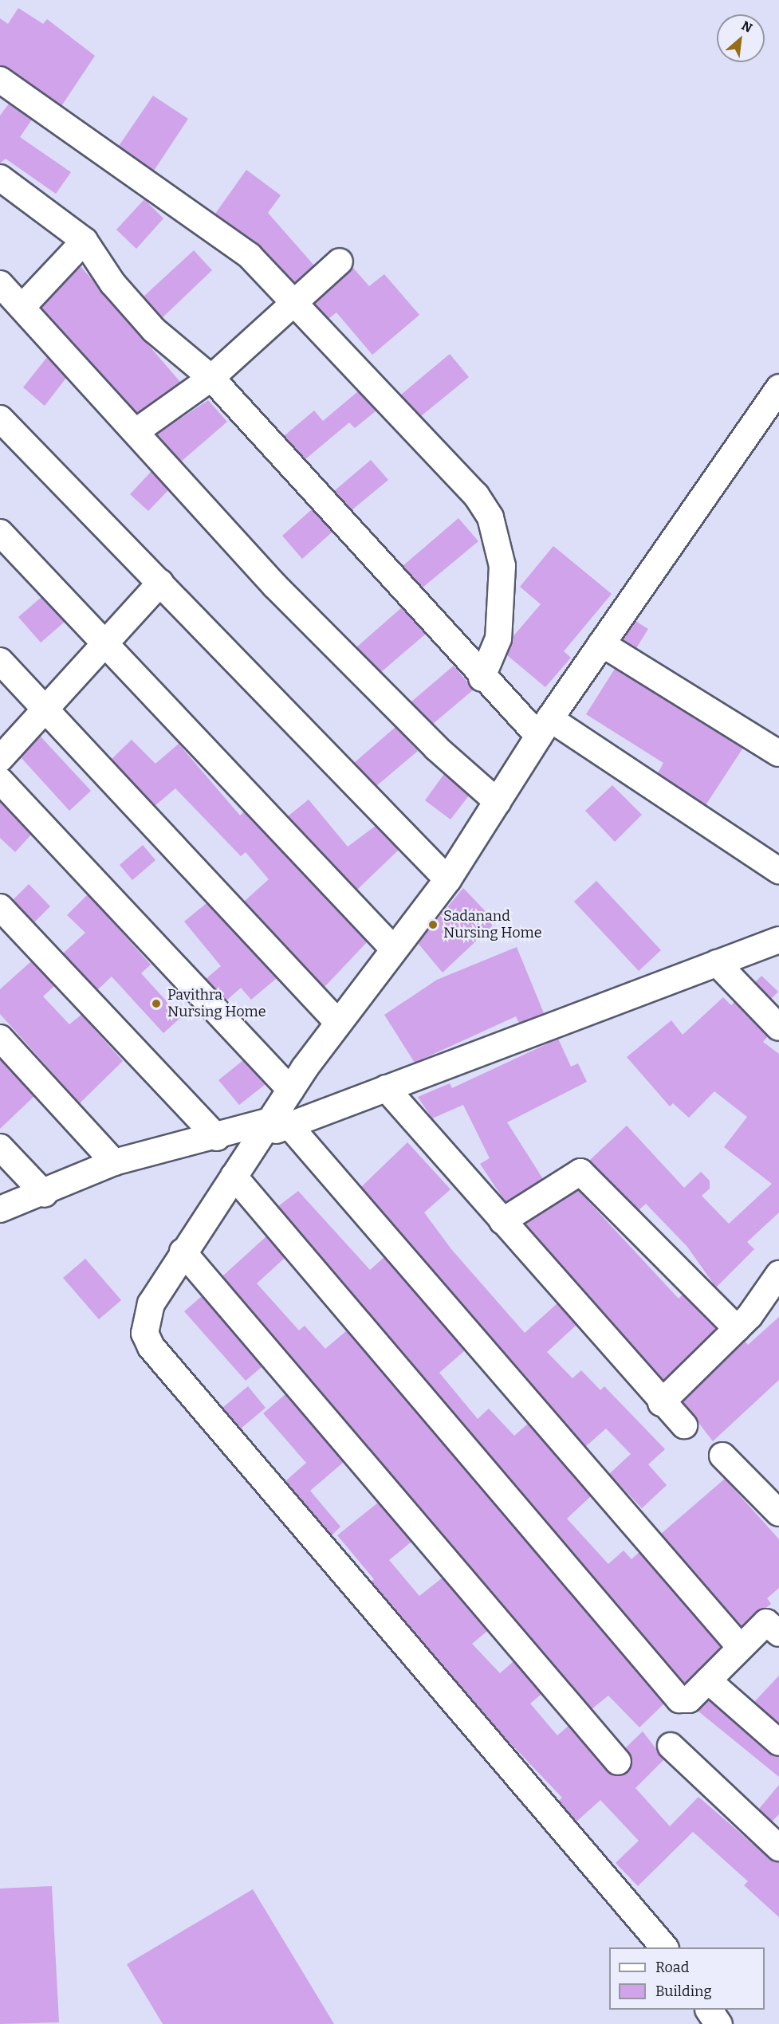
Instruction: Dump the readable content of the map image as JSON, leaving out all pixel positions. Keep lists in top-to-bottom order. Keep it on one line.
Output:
{"places":["Sadanand Nursing Home","Pavithra Nursing Home"],"legend":["Road","Building"],"north":"top right"}
